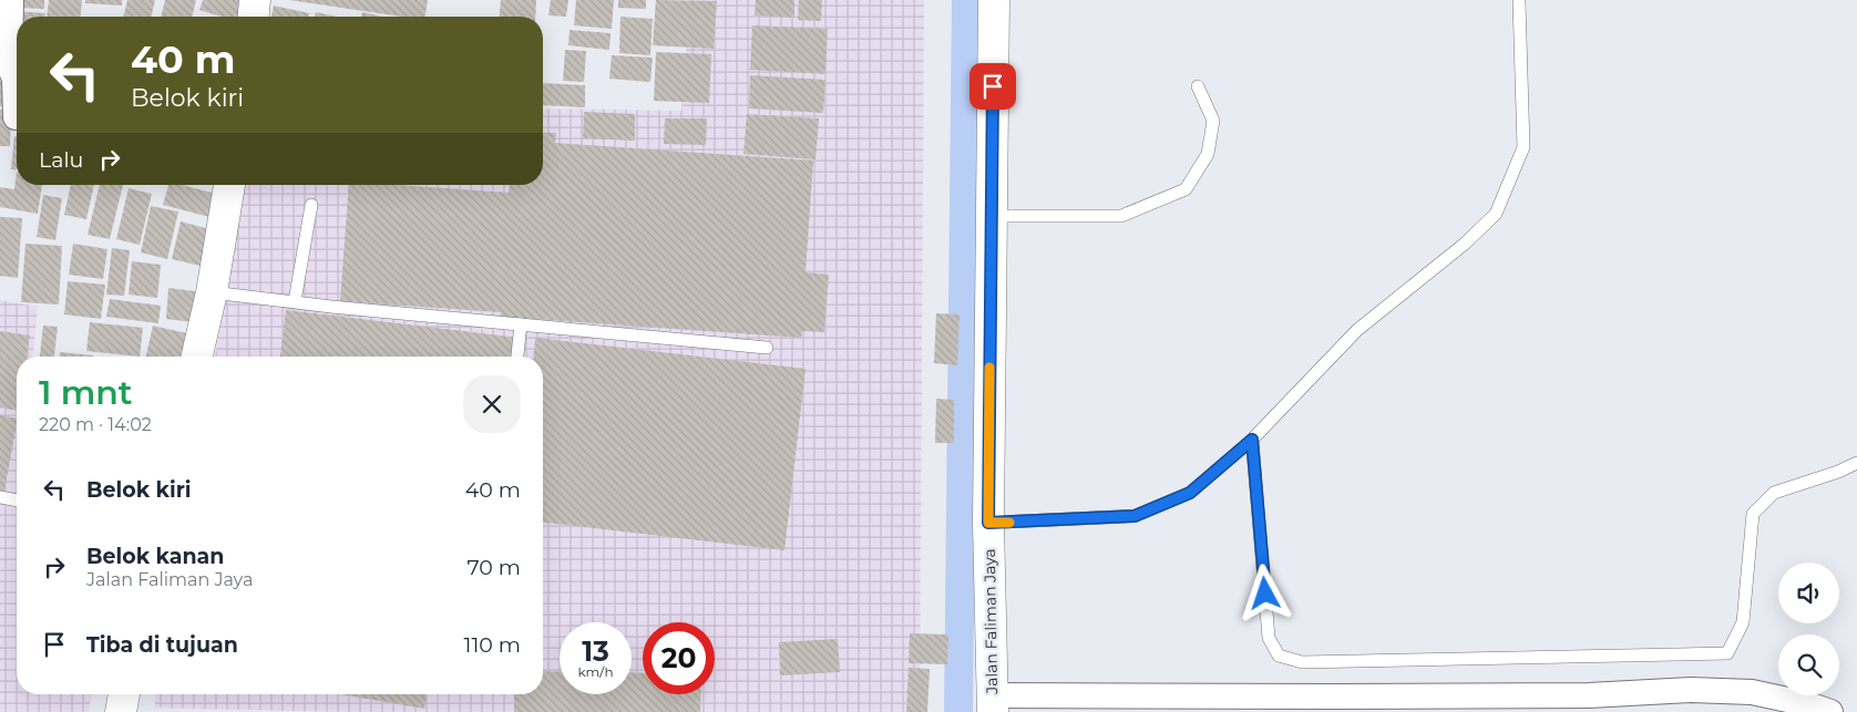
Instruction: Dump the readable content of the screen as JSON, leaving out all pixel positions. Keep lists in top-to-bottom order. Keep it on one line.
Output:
{"streets":{"street":["Jalan Faliman Jaya"]},"page":{"turn":["40 m","Belok kiri"],"then":"Lalu","heading":["1 mnt","220 m · 14:02"],"list":[{"name":"Belok kiri","value":"40 m"},{"name":"Belok kanan","note":"Jalan Faliman Jaya","value":"70 m"},{"name":"Tiba di tujuan","value":"110 m"}],"speed":"13 km/h","limit":"20"}}
